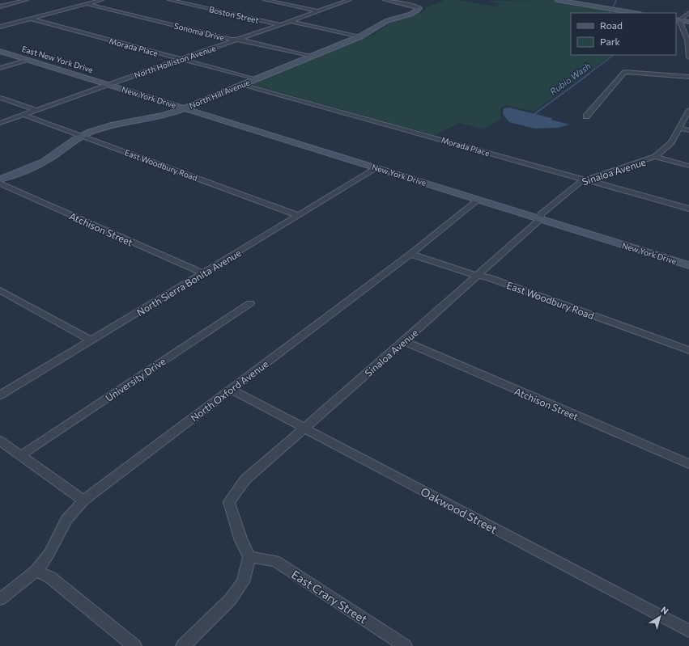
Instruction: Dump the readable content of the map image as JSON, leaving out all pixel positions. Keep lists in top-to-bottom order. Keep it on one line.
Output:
{"streets":{"street":["Boston Street","Sonoma Drive","Morada Place","East New York Drive","North Holliston Avenue","North Hill Avenue","New York Drive","East Woodbury Road","Sinaloa Avenue","Atchison Street","North Sierra Bonita Avenue","University Drive","North Oxford Avenue","Oakwood Street","East Crary Street"]},"crossings":[["Boston Street","North Holliston Avenue"],["Sonoma Drive","North Holliston Avenue"],["Sonoma Drive","North Hill Avenue"],["Morada Place","North Holliston Avenue"],["Morada Place","North Hill Avenue"],["Morada Place","Sinaloa Avenue"],["East New York Drive","North Holliston Avenue"],["East New York Drive","New York Drive"],["North Holliston Avenue","New York Drive"],["North Holliston Avenue","East Woodbury Road"],["North Hill Avenue","New York Drive"],["North Hill Avenue","East Woodbury Road"],["New York Drive","Sinaloa Avenue"],["New York Drive","North Sierra Bonita Avenue"],["New York Drive","North Oxford Avenue"],["East Woodbury Road","Sinaloa Avenue"],["East Woodbury Road","North Sierra Bonita Avenue"],["East Woodbury Road","North Oxford Avenue"],["Sinaloa Avenue","Atchison Street"],["Sinaloa Avenue","Oakwood Street"],["Sinaloa Avenue","East Crary Street"],["Atchison Street","North Sierra Bonita Avenue"],["North Oxford Avenue","Oakwood Street"]],"water":["Rubio Wash"],"legend":["Road","Park"],"north":"top right"}
